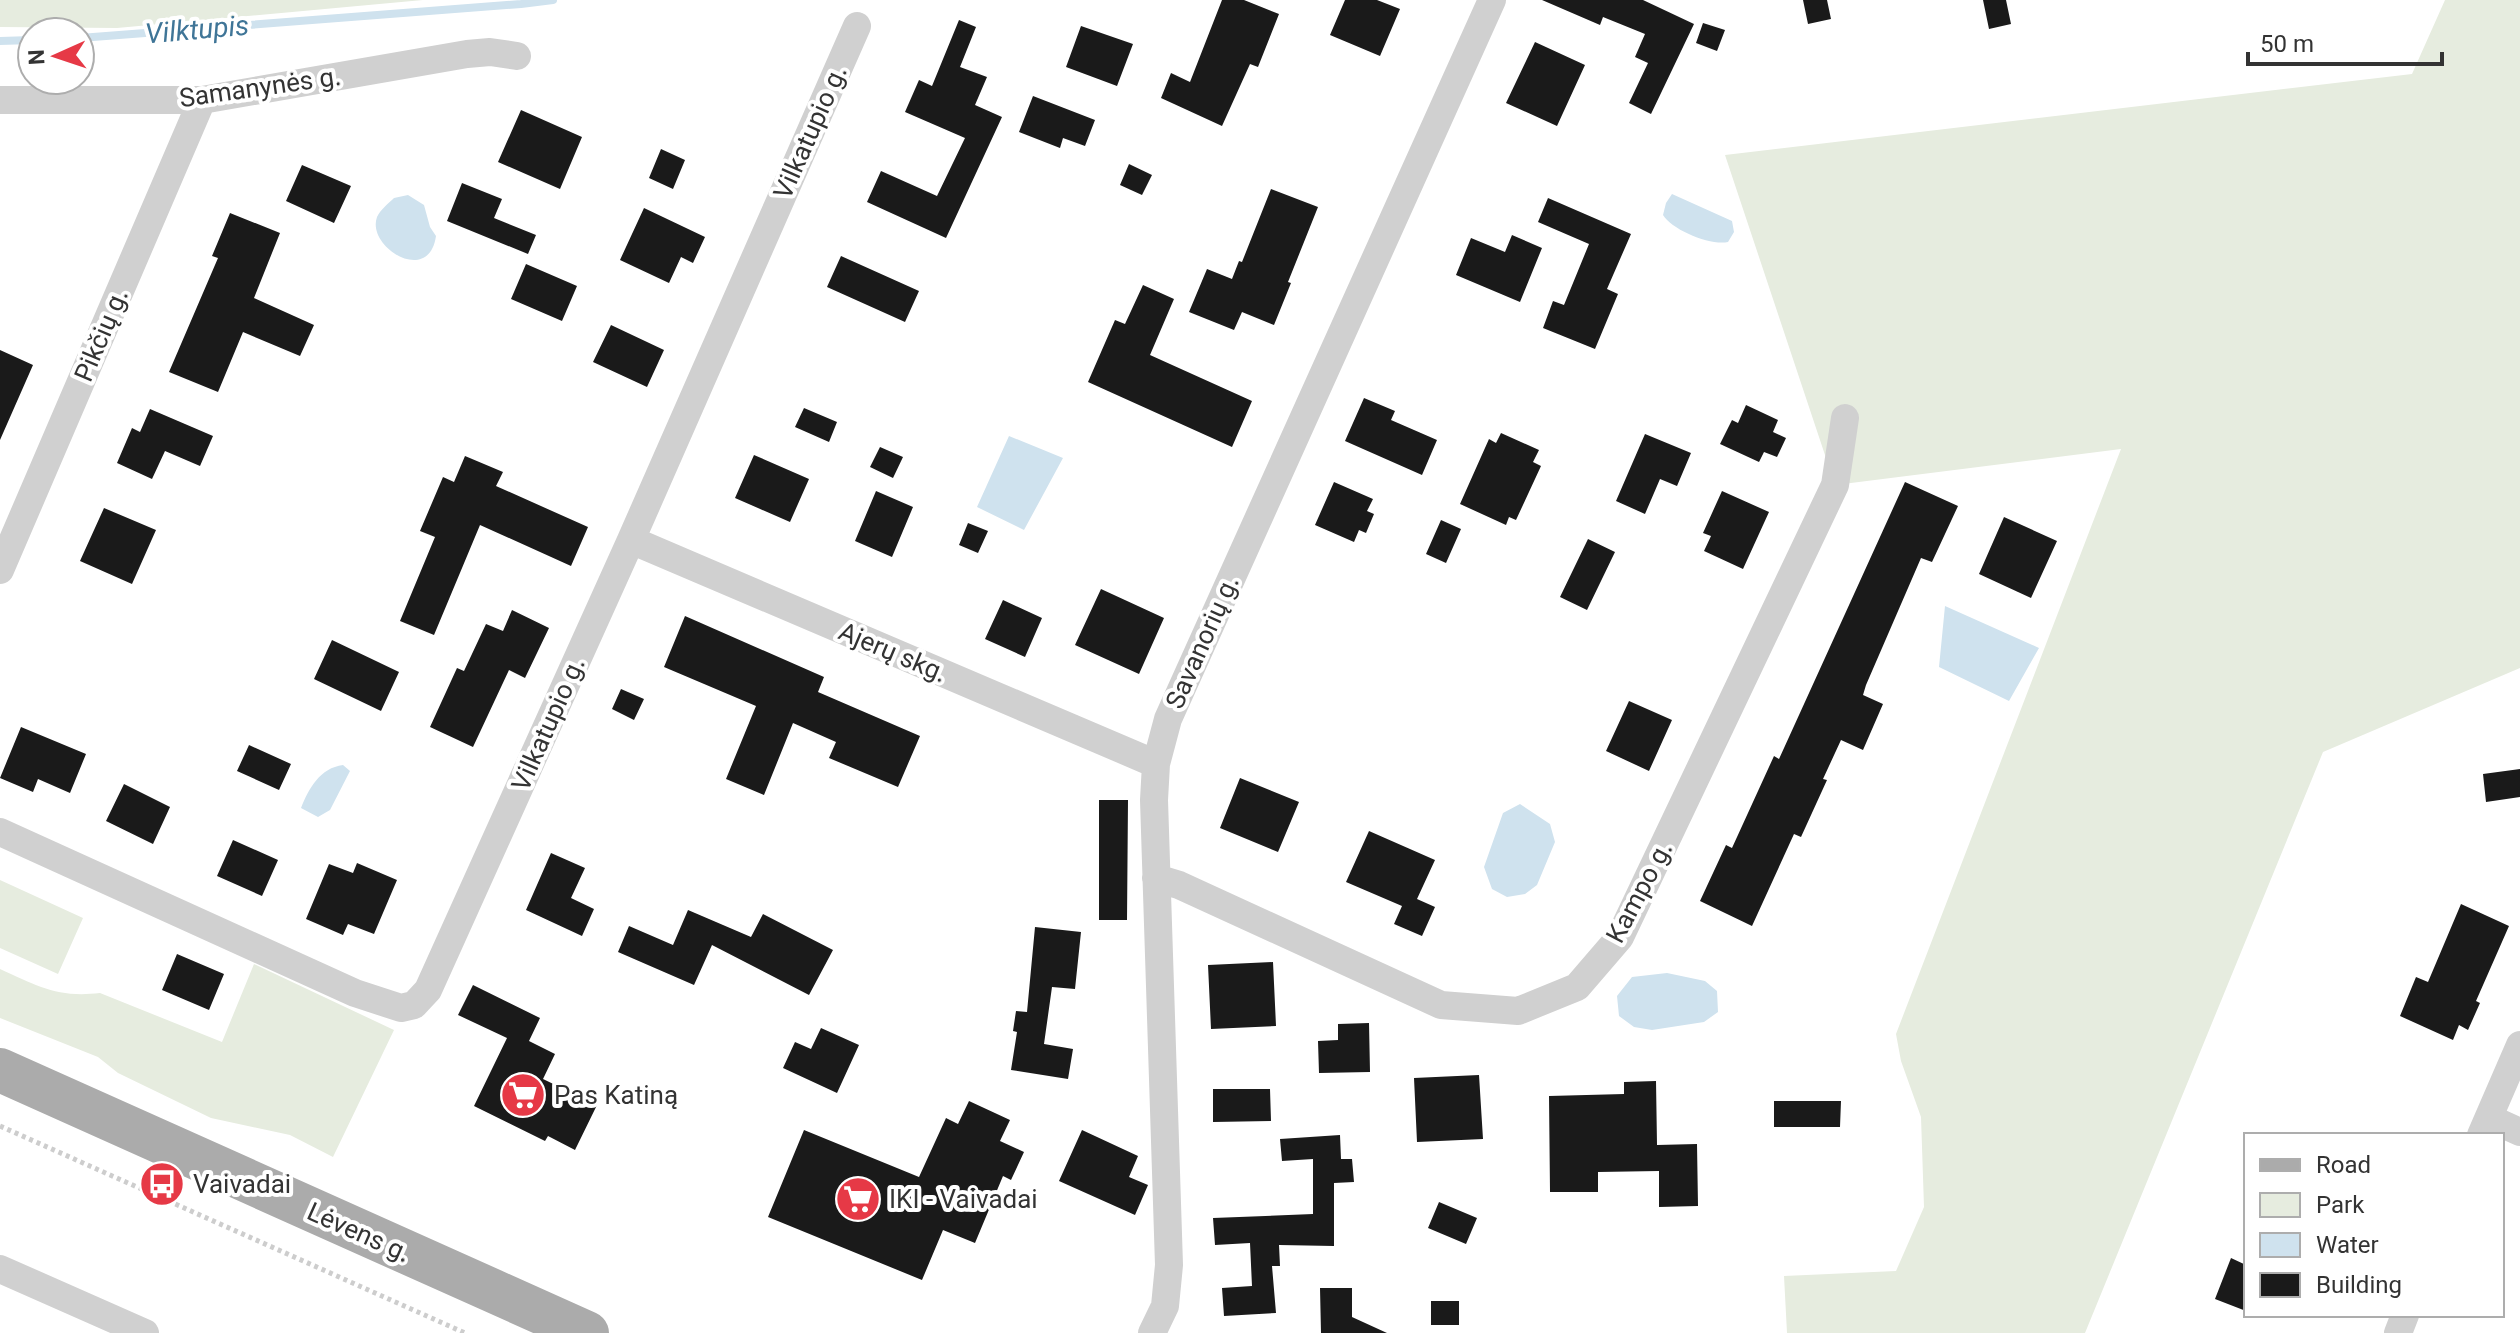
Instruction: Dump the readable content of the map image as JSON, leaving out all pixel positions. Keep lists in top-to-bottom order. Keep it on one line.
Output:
{"streets":{"main road":["Lėvens g."],"street":["Samanynės g.","Vilkatupio g.","Pikčių g.","Savanorių g.","Ajerų skg.","Kampo g."]},"crossings":[["Samanynės g.","Pikčių g."],["Vilkatupio g.","Ajerų skg."],["Savanorių g.","Ajerų skg."],["Savanorių g.","Kampo g."]],"water":["Vilktupis"],"places":{"supermarket":["Pas Katiną","IKI - Vaivadai"],"bus stop":["Vaivadai"]},"legend":["Road","Park","Water","Building"],"scale_bar":"50 m","north":"left"}
